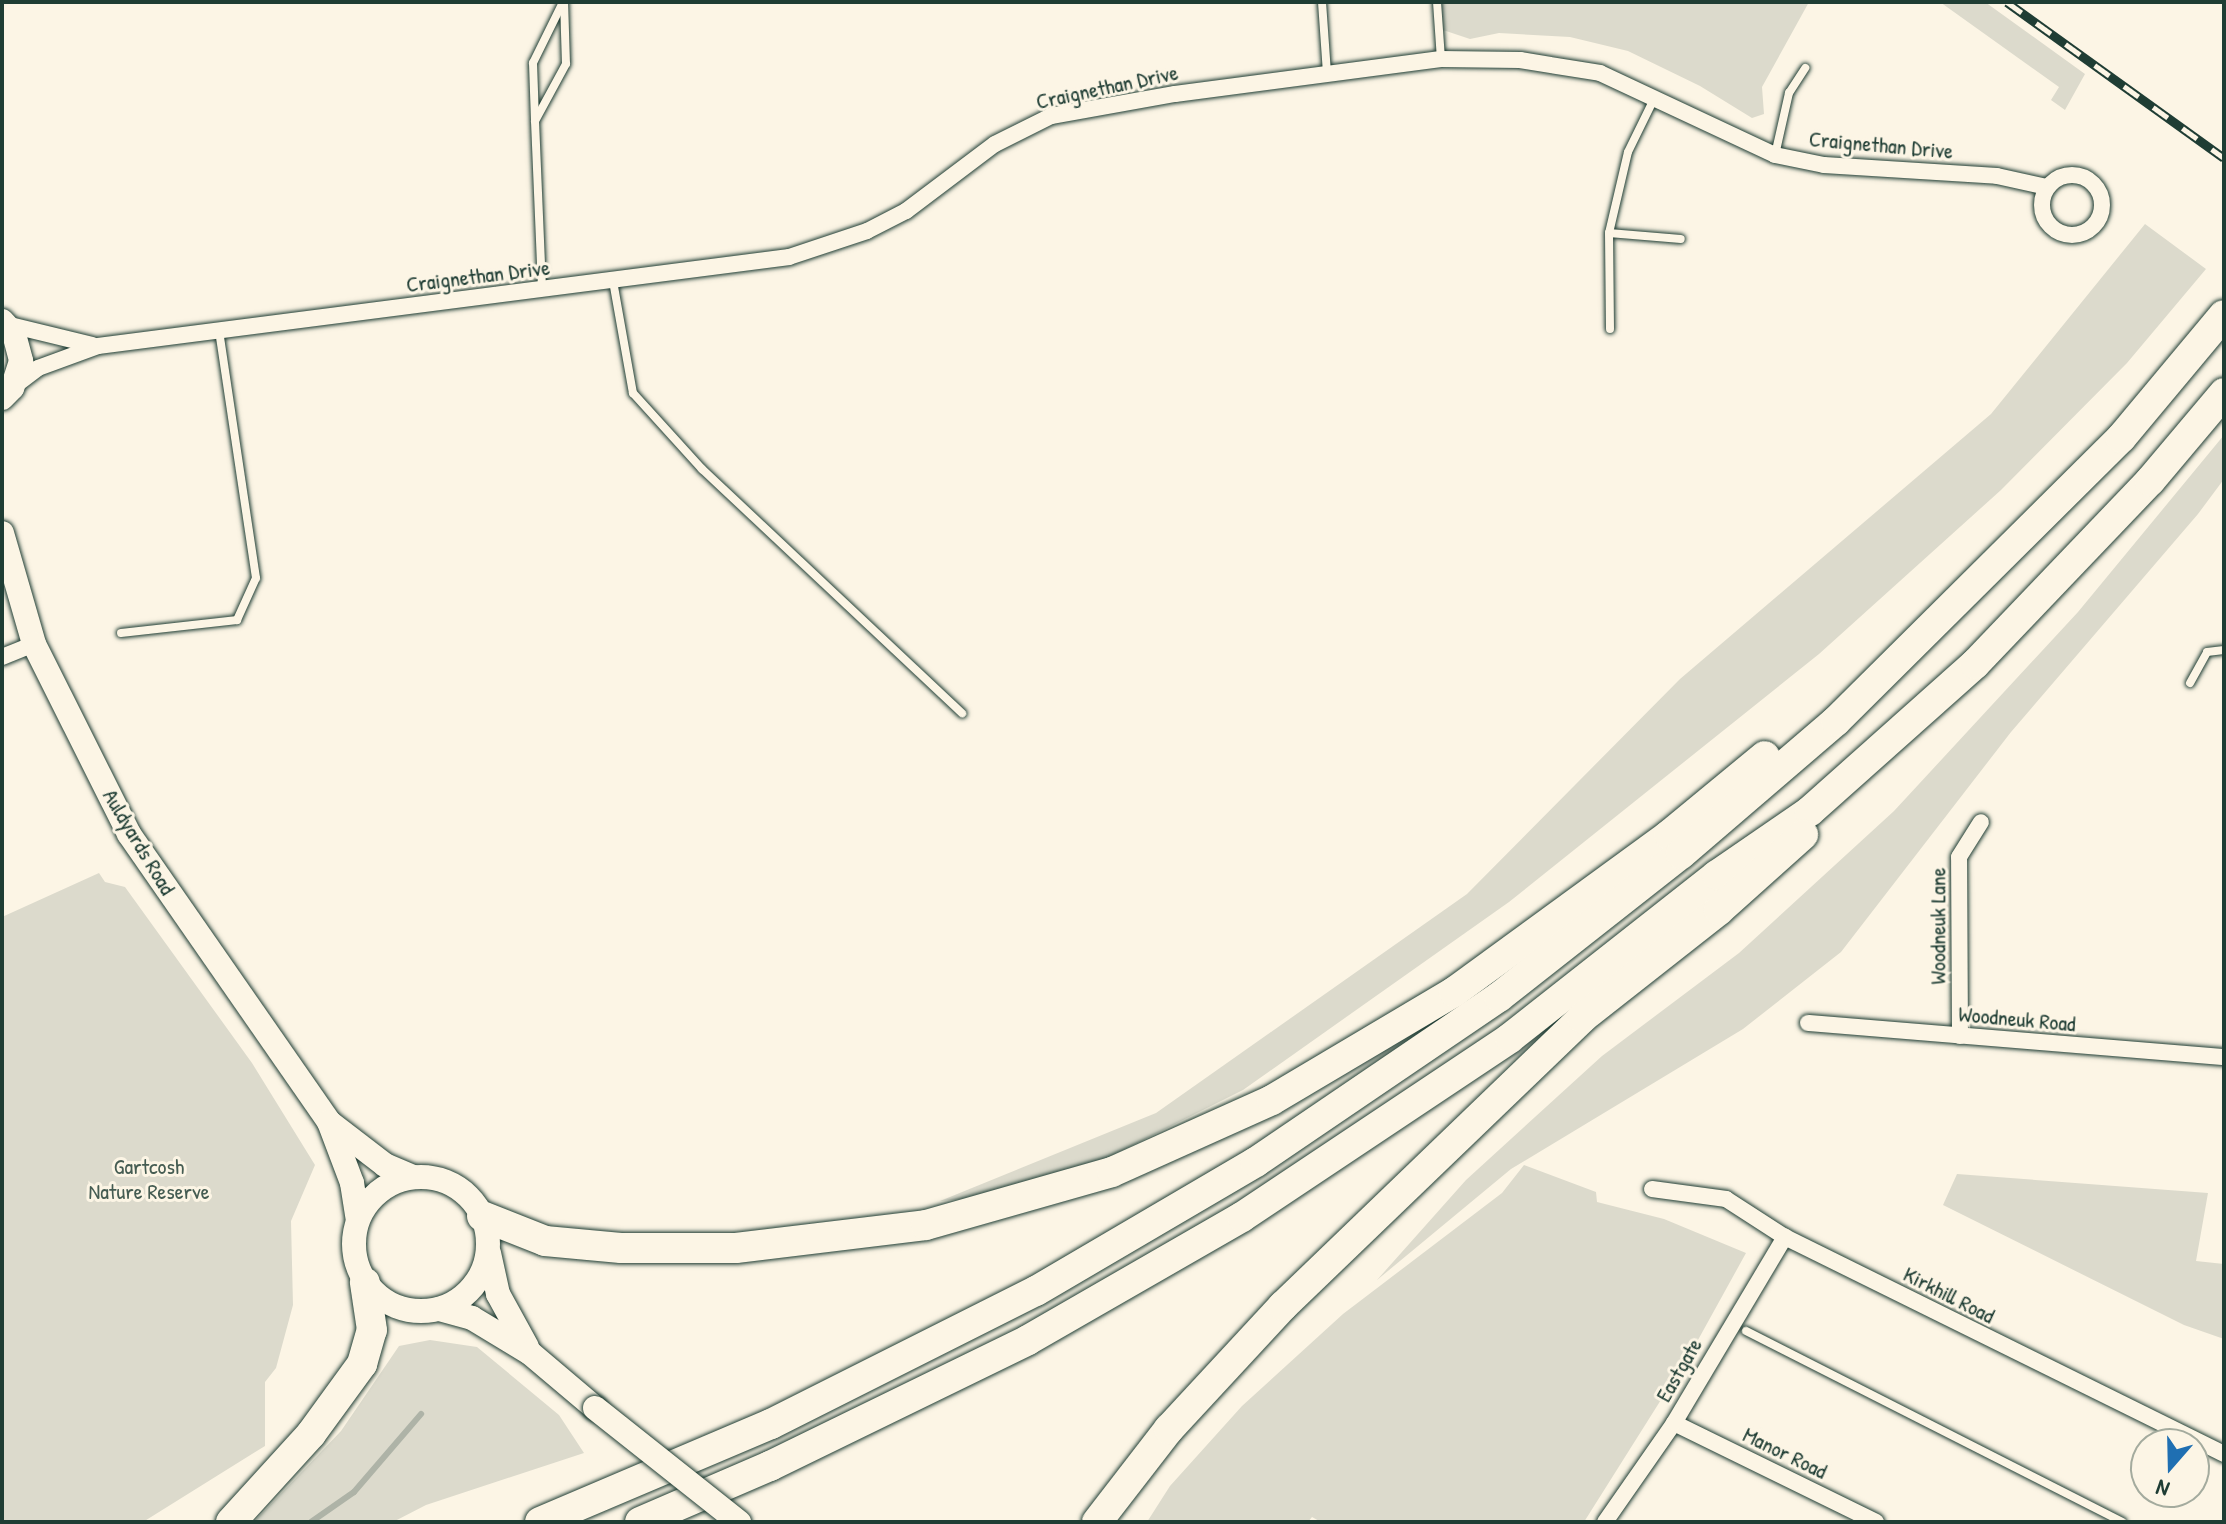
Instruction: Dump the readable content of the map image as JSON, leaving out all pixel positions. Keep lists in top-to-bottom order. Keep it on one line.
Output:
{"streets":{"street":["Craignethan Drive","Auldyards Road","Woodneuk Lane","Woodneuk Road","Kirkhill Road","Eastgate","Manor Road"]},"crossings":[["Woodneuk Lane","Woodneuk Road"],["Kirkhill Road","Eastgate"],["Eastgate","Manor Road"]],"parks":["Gartcosh Nature Reserve"],"north":"bottom"}
